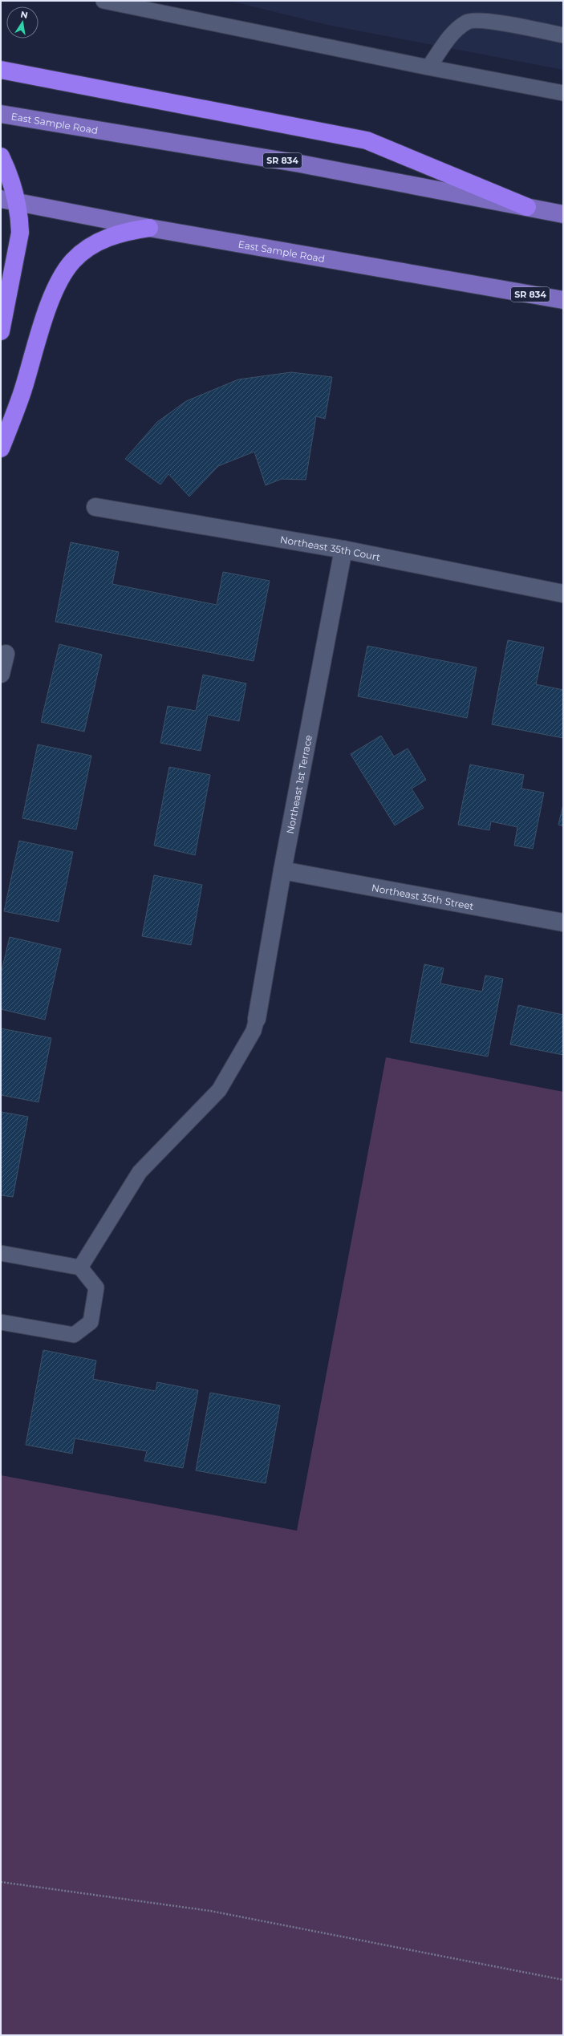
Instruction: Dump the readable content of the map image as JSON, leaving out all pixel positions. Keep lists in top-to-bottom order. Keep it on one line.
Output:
{"streets":{"main road":["East Sample Road","SR 834"],"street":["Northeast 35th Court","Northeast 1st Terrace","Northeast 35th Street"]},"crossings":[["Northeast 35th Court","Northeast 1st Terrace"],["Northeast 1st Terrace","Northeast 35th Street"]],"north":"top"}
